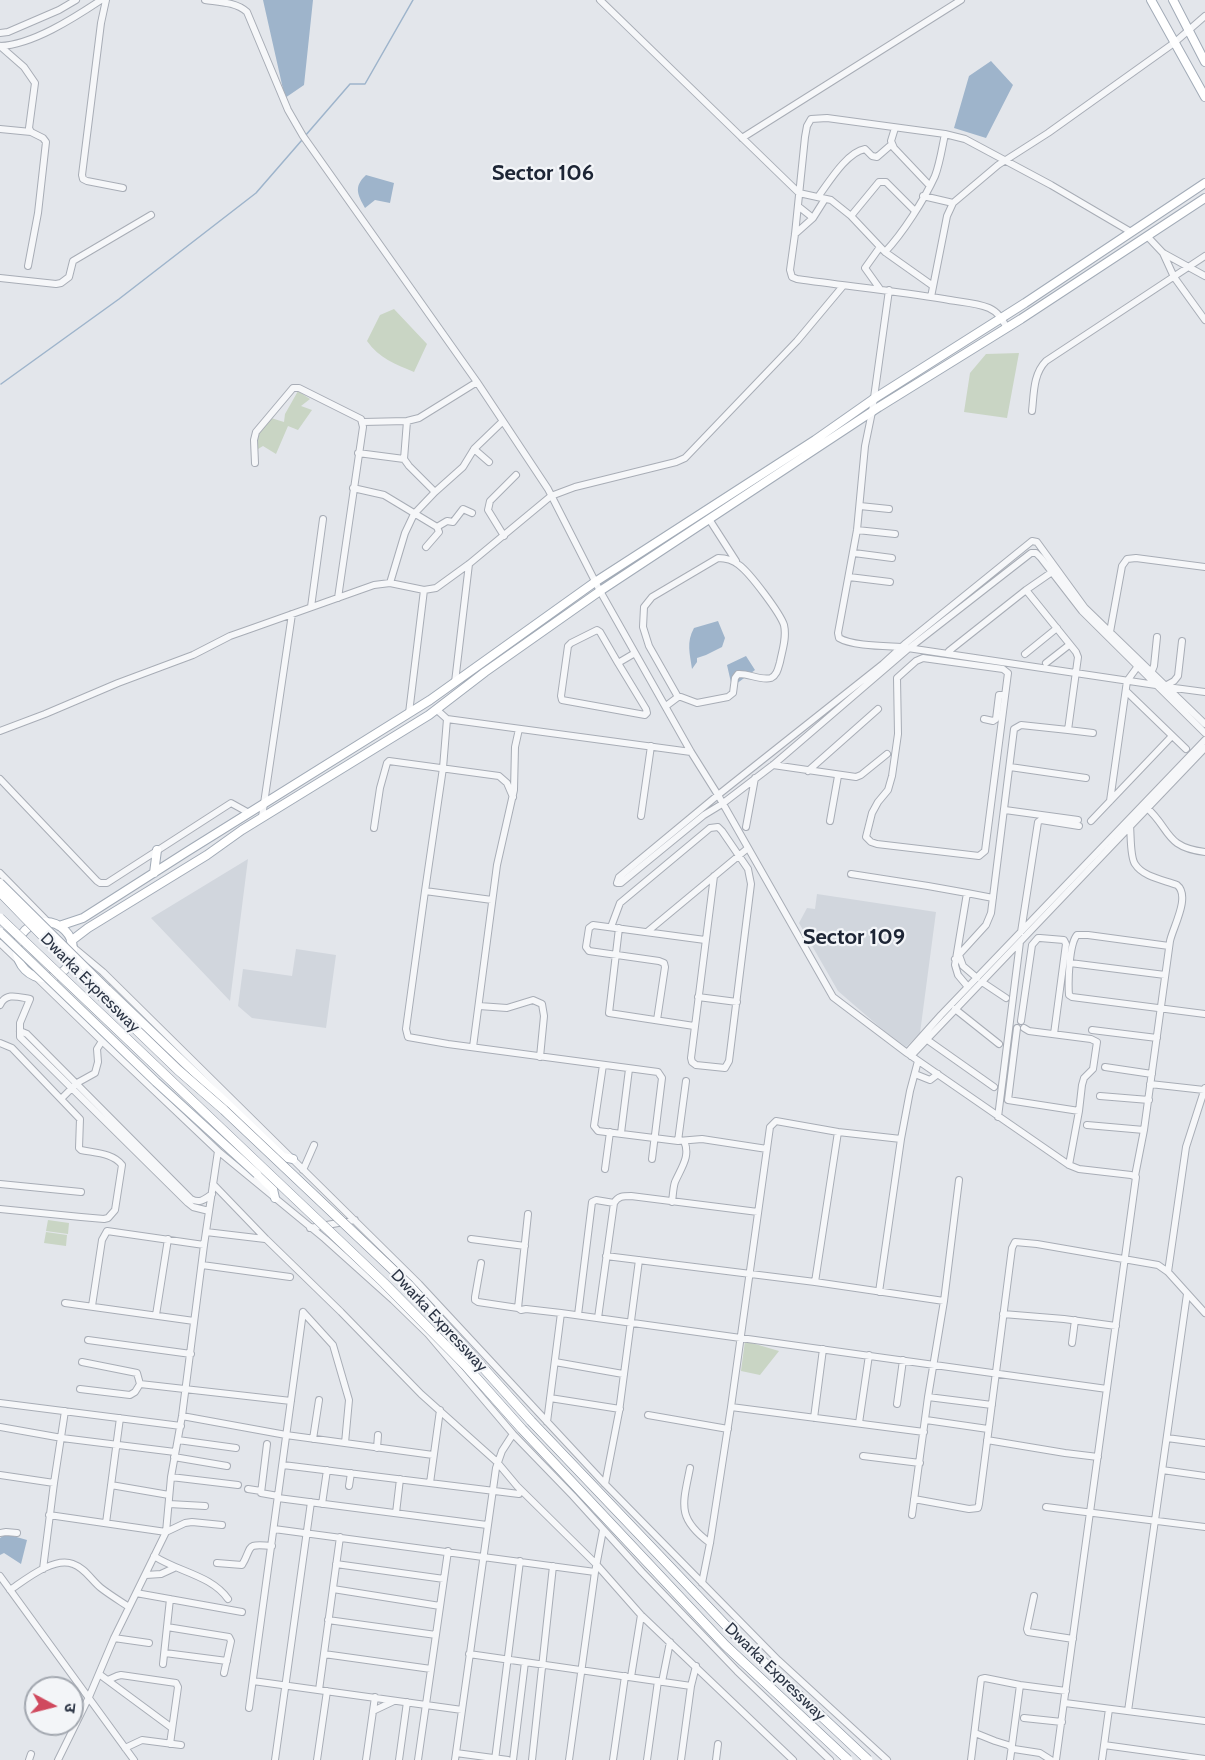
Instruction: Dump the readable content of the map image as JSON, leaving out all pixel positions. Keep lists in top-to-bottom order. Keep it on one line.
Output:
{"streets":{"highway":["Dwarka Expressway"]},"districts":["Sector 106","Sector 109"],"north":"right"}
